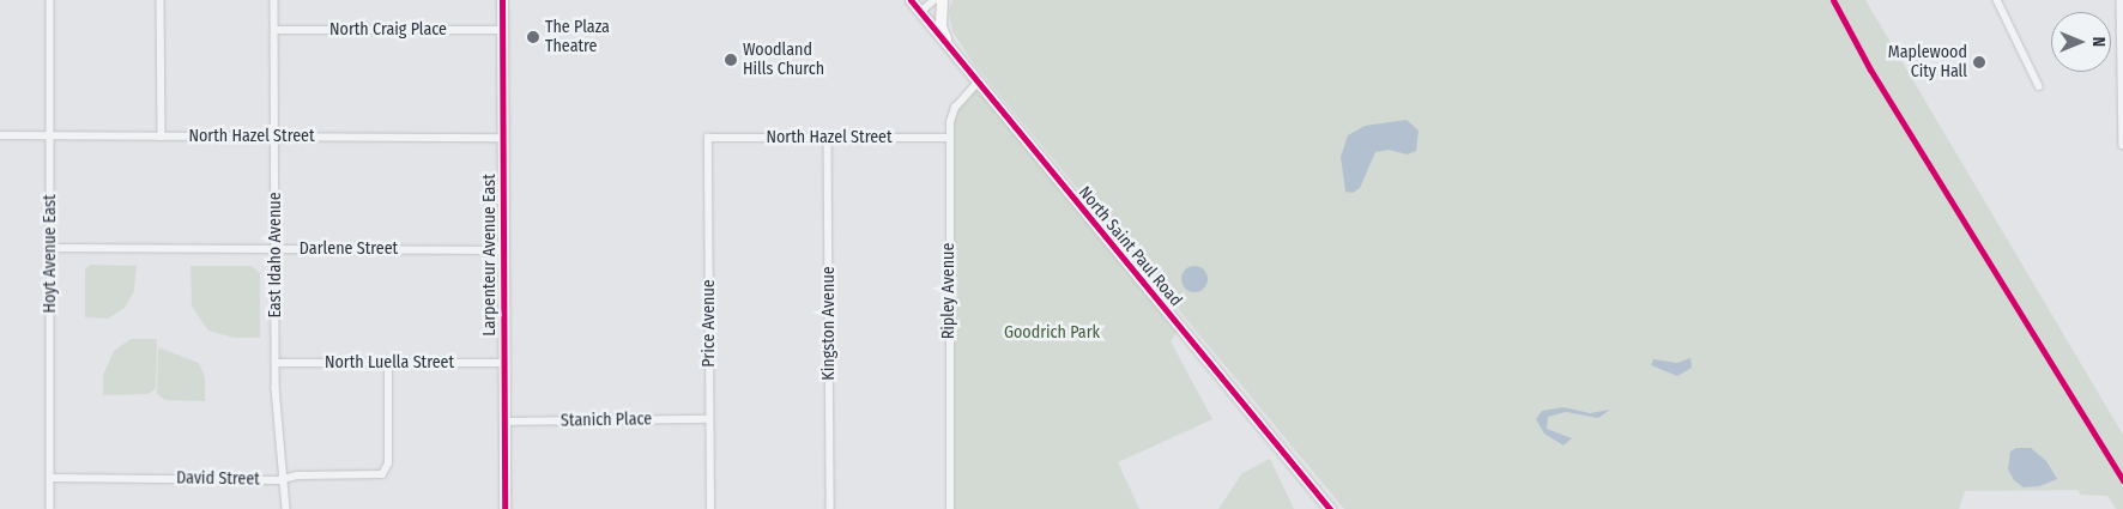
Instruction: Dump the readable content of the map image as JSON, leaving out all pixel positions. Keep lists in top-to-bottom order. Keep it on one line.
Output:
{"streets":{"street":["North Craig Place","North Hazel Street","North Saint Paul Road","Darlene Street","Hoyt Avenue East","East Idaho Avenue","Larpenteur Avenue East","Ripley Avenue","Price Avenue","Kingston Avenue","North Luella Street","Stanich Place","David Street"]},"crossings":[["North Craig Place","East Idaho Avenue"],["North Craig Place","Larpenteur Avenue East"],["North Hazel Street","Hoyt Avenue East"],["North Hazel Street","East Idaho Avenue"],["North Hazel Street","Larpenteur Avenue East"],["North Hazel Street","Ripley Avenue"],["North Hazel Street","Price Avenue"],["North Hazel Street","Kingston Avenue"],["North Saint Paul Road","Ripley Avenue"],["Darlene Street","Hoyt Avenue East"],["Darlene Street","East Idaho Avenue"],["Darlene Street","Larpenteur Avenue East"],["Hoyt Avenue East","David Street"],["East Idaho Avenue","North Luella Street"],["East Idaho Avenue","David Street"],["Larpenteur Avenue East","North Luella Street"],["Larpenteur Avenue East","Stanich Place"],["Price Avenue","Stanich Place"],["North Luella Street","David Street"]],"parks":["Goodrich Park"],"places":["The Plaza Theatre","Woodland Hills Church","Maplewood City Hall"],"north":"right"}
